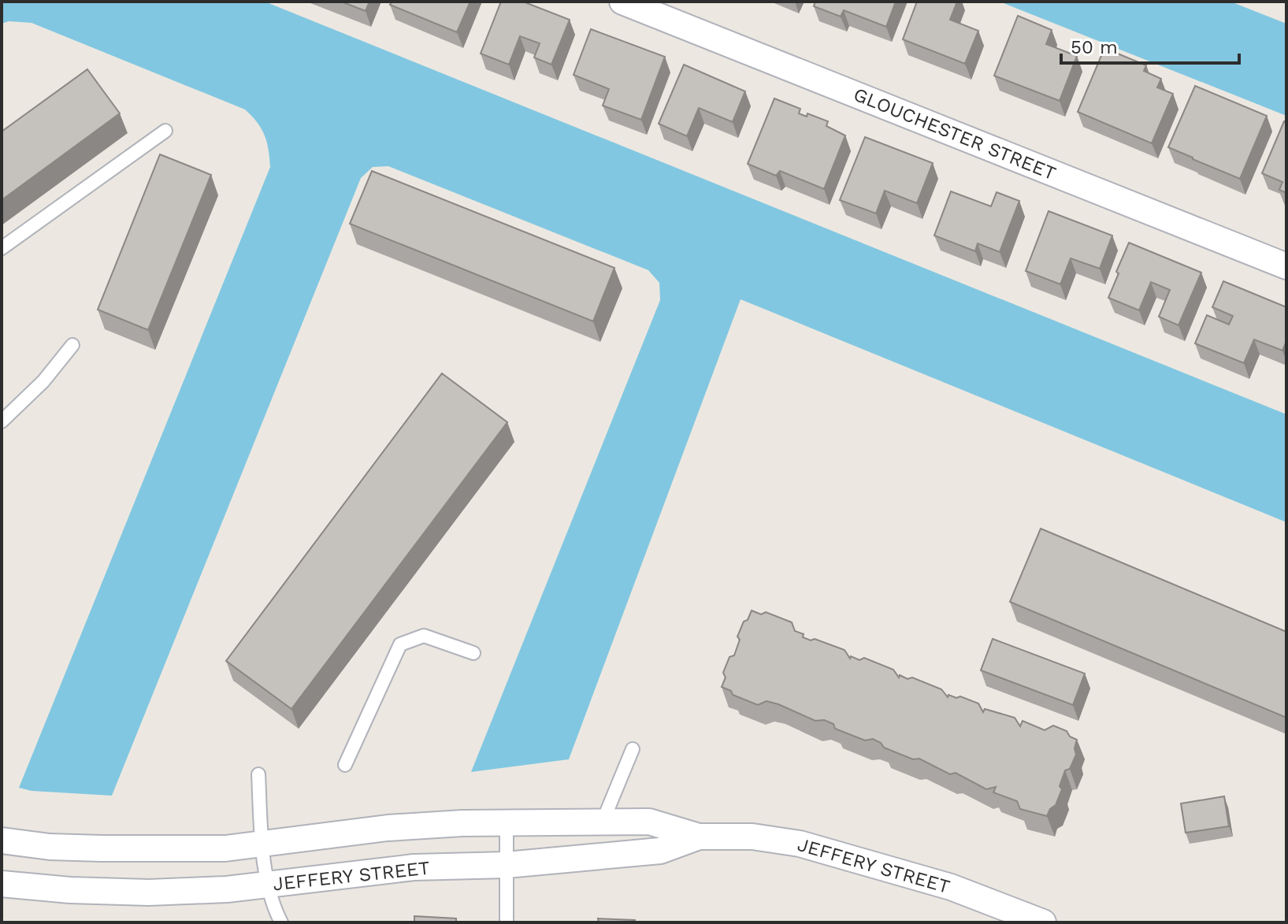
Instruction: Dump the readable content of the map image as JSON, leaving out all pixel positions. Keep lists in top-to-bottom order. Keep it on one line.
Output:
{"streets":{"street":["GLOUCHESTER STREET","JEFFERY STREET"]},"scale_bar":"50 m"}
